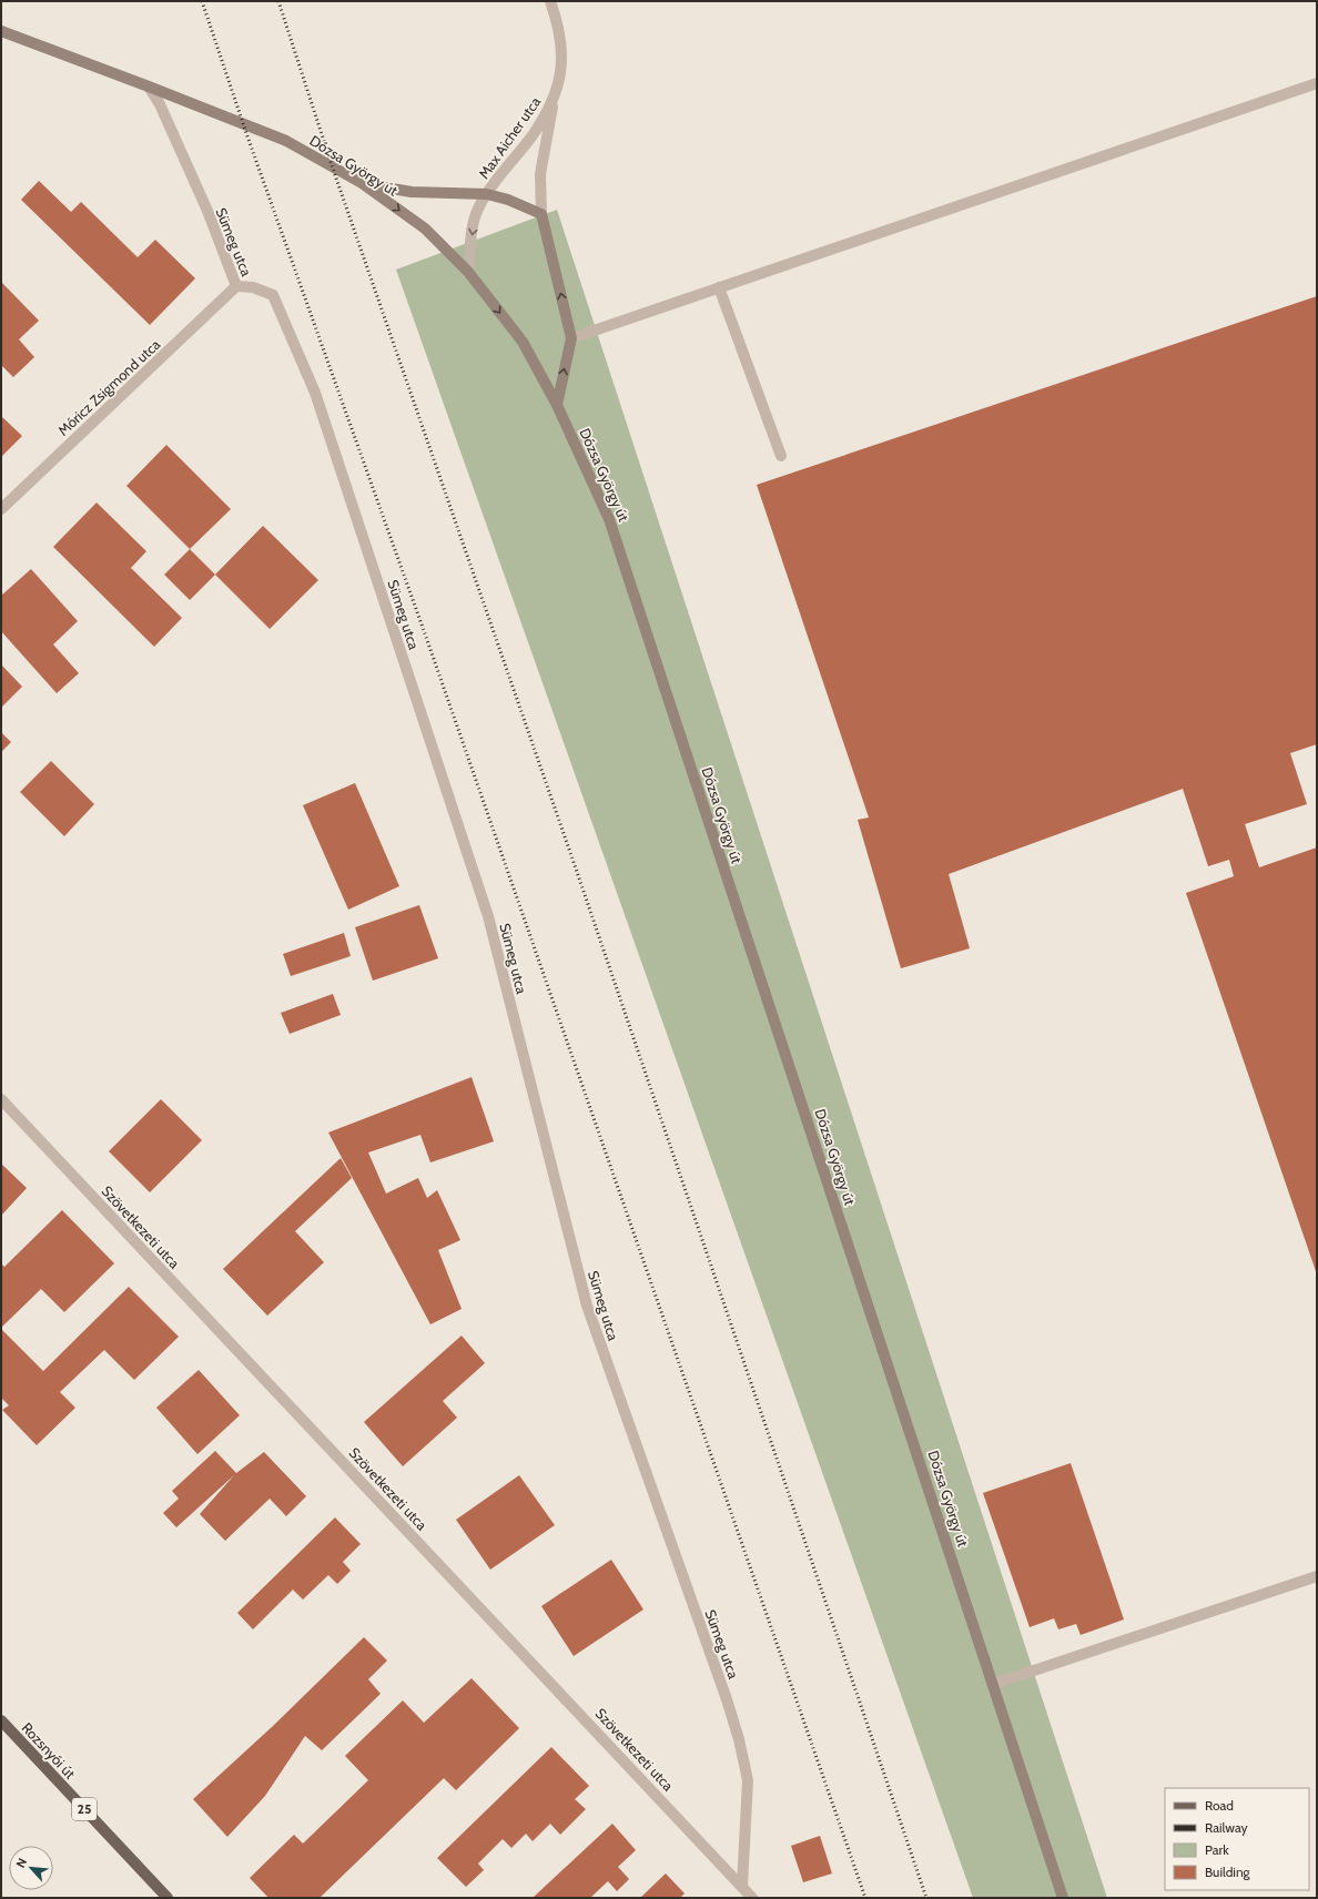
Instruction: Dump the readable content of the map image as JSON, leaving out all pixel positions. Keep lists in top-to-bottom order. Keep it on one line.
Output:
{"streets":{"main road":["Max Aicher utca","Dózsa György út","Rozsnyói út","25"],"street":["Sümeg utca","Móricz Zsigmond utca","Szövetkezeti utca"]},"crossings":[["Max Aicher utca","Dózsa György út"],["Dózsa György út","Sümeg utca"],["Sümeg utca","Móricz Zsigmond utca"],["Sümeg utca","Szövetkezeti utca"]],"legend":["Road","Railway","Park","Building"],"north":"top left"}
